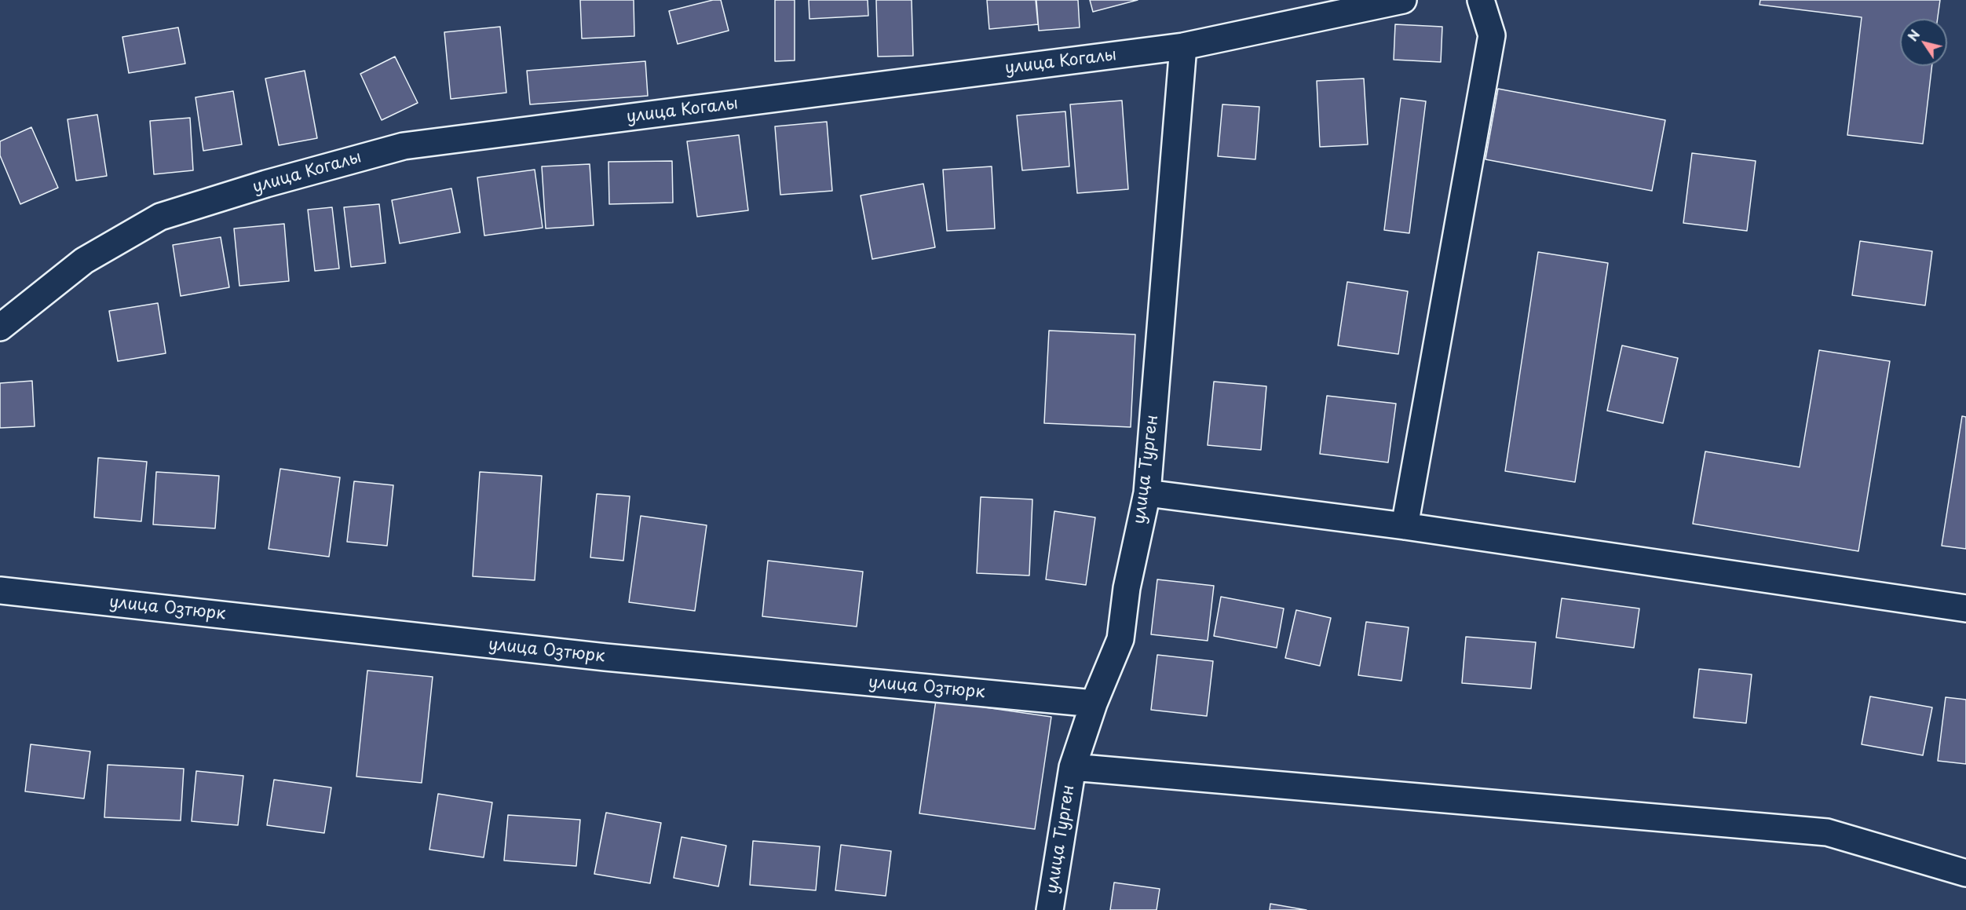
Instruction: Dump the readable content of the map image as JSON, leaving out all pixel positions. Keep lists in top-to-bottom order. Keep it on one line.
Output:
{"streets":{"street":["улица Когалы","улица Турген","улица Озтюрк"]},"crossings":[["улица Когалы","улица Турген"],["улица Турген","улица Озтюрк"]],"north":"top left"}
